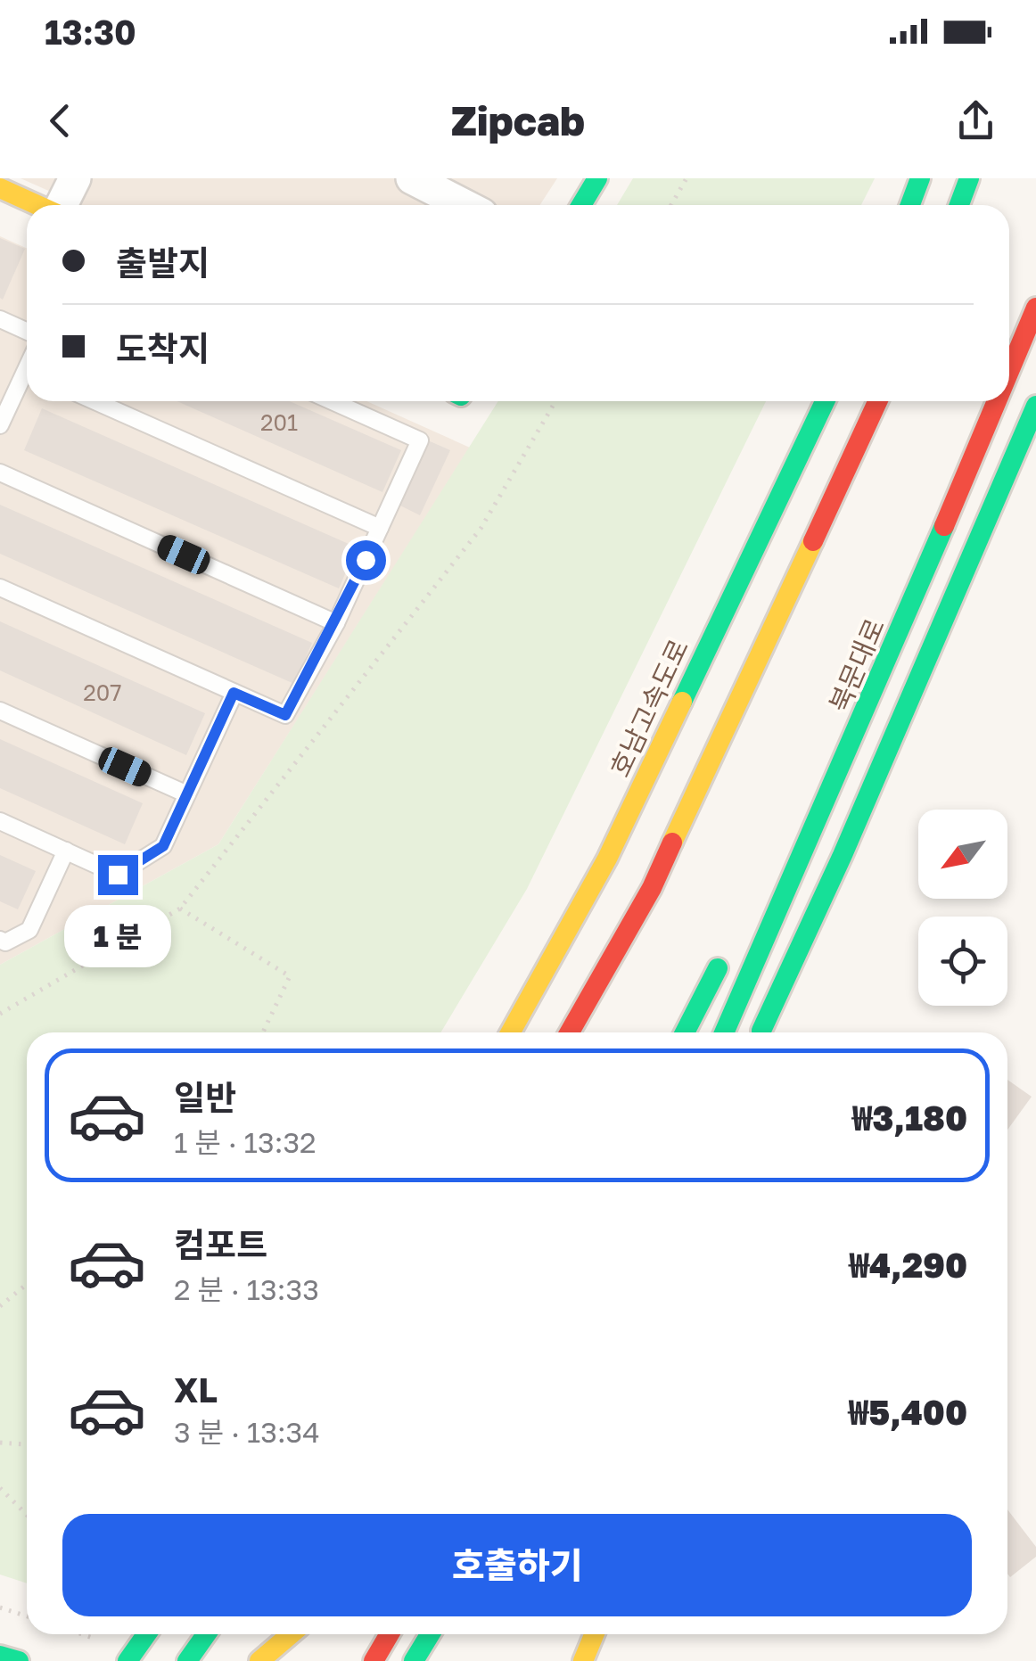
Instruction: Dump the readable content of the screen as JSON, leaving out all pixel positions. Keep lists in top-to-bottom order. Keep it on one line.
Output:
{"streets":{"main road":["북문대로","호남고속도로"]},"house_numbers":["201","207"],"north":"bottom left","page":{"status":"13:30","header":"Zipcab","banner":["출발지","도착지"],"bubble":"1 분","list":[{"name":"일반","note":"1 분 · 13:32","value":"₩3,180"},{"name":"컴포트","note":"2 분 · 13:33","value":"₩4,290"},{"name":"XL","note":"3 분 · 13:34","value":"₩5,400"}],"buttons":"호출하기"}}
